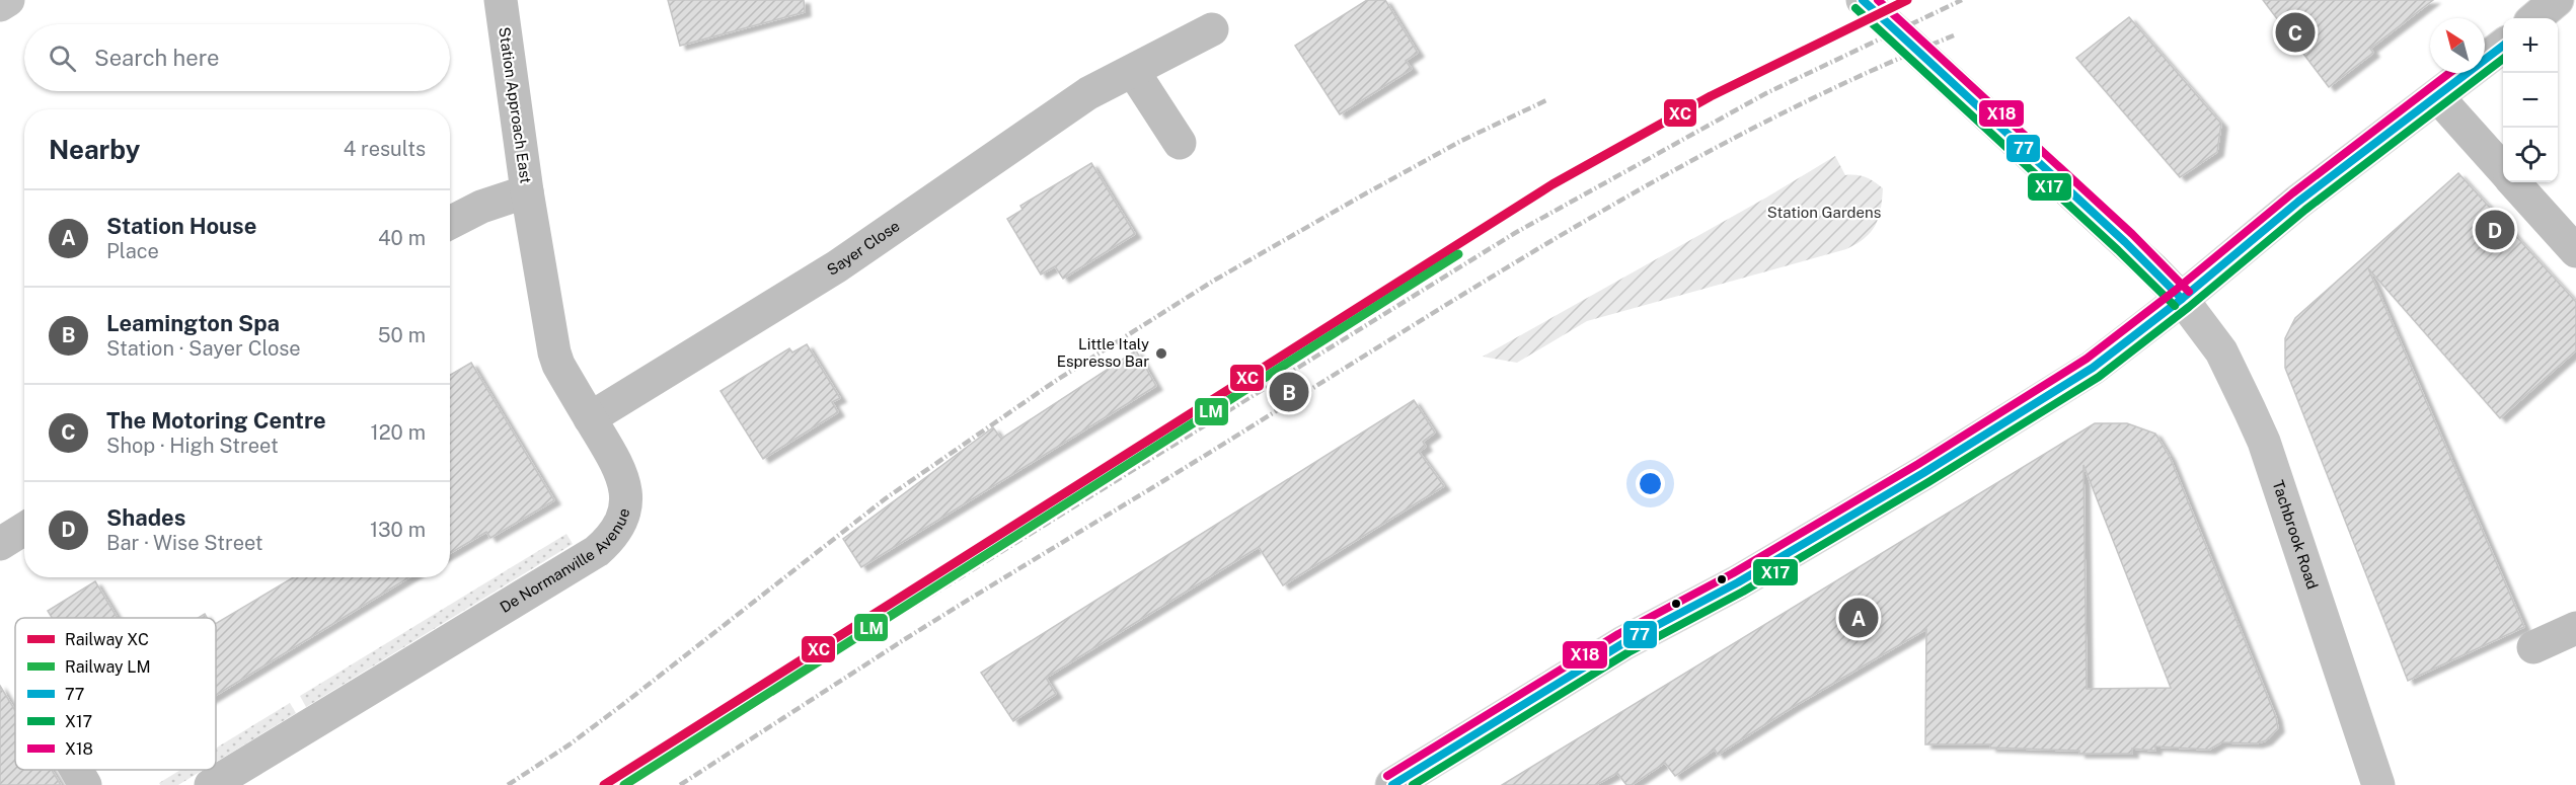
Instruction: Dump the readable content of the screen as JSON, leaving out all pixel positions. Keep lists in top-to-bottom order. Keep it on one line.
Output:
{"streets":{"main road":["Tachbrook Road"],"street":["Station Approach East","Sayer Close","De Normanville Avenue"]},"crossings":[["Station Approach East","De Normanville Avenue"],["Sayer Close","De Normanville Avenue"]],"parks":["Station Gardens"],"places":["Little Italy Espresso Bar"],"lines":["rail line XC","transit line 77","transit line X18","transit line X17","rail line LM"],"legend":["Railway XC","Railway LM","77","X17","X18"],"north":"top left","page":{"pins":["C","D","B","A"],"map_buttons":["+","−"],"search":"Search here","heading":["Nearby","4 results"],"list":[{"mark":"A","name":"Station House","note":"Place","value":"40 m"},{"mark":"B","name":"Leamington Spa","note":"Station · Sayer Close","value":"50 m"},{"mark":"C","name":"The Motoring Centre","note":"Shop · High Street","value":"120 m"},{"mark":"D","name":"Shades","note":"Bar · Wise Street","value":"130 m"}]}}
